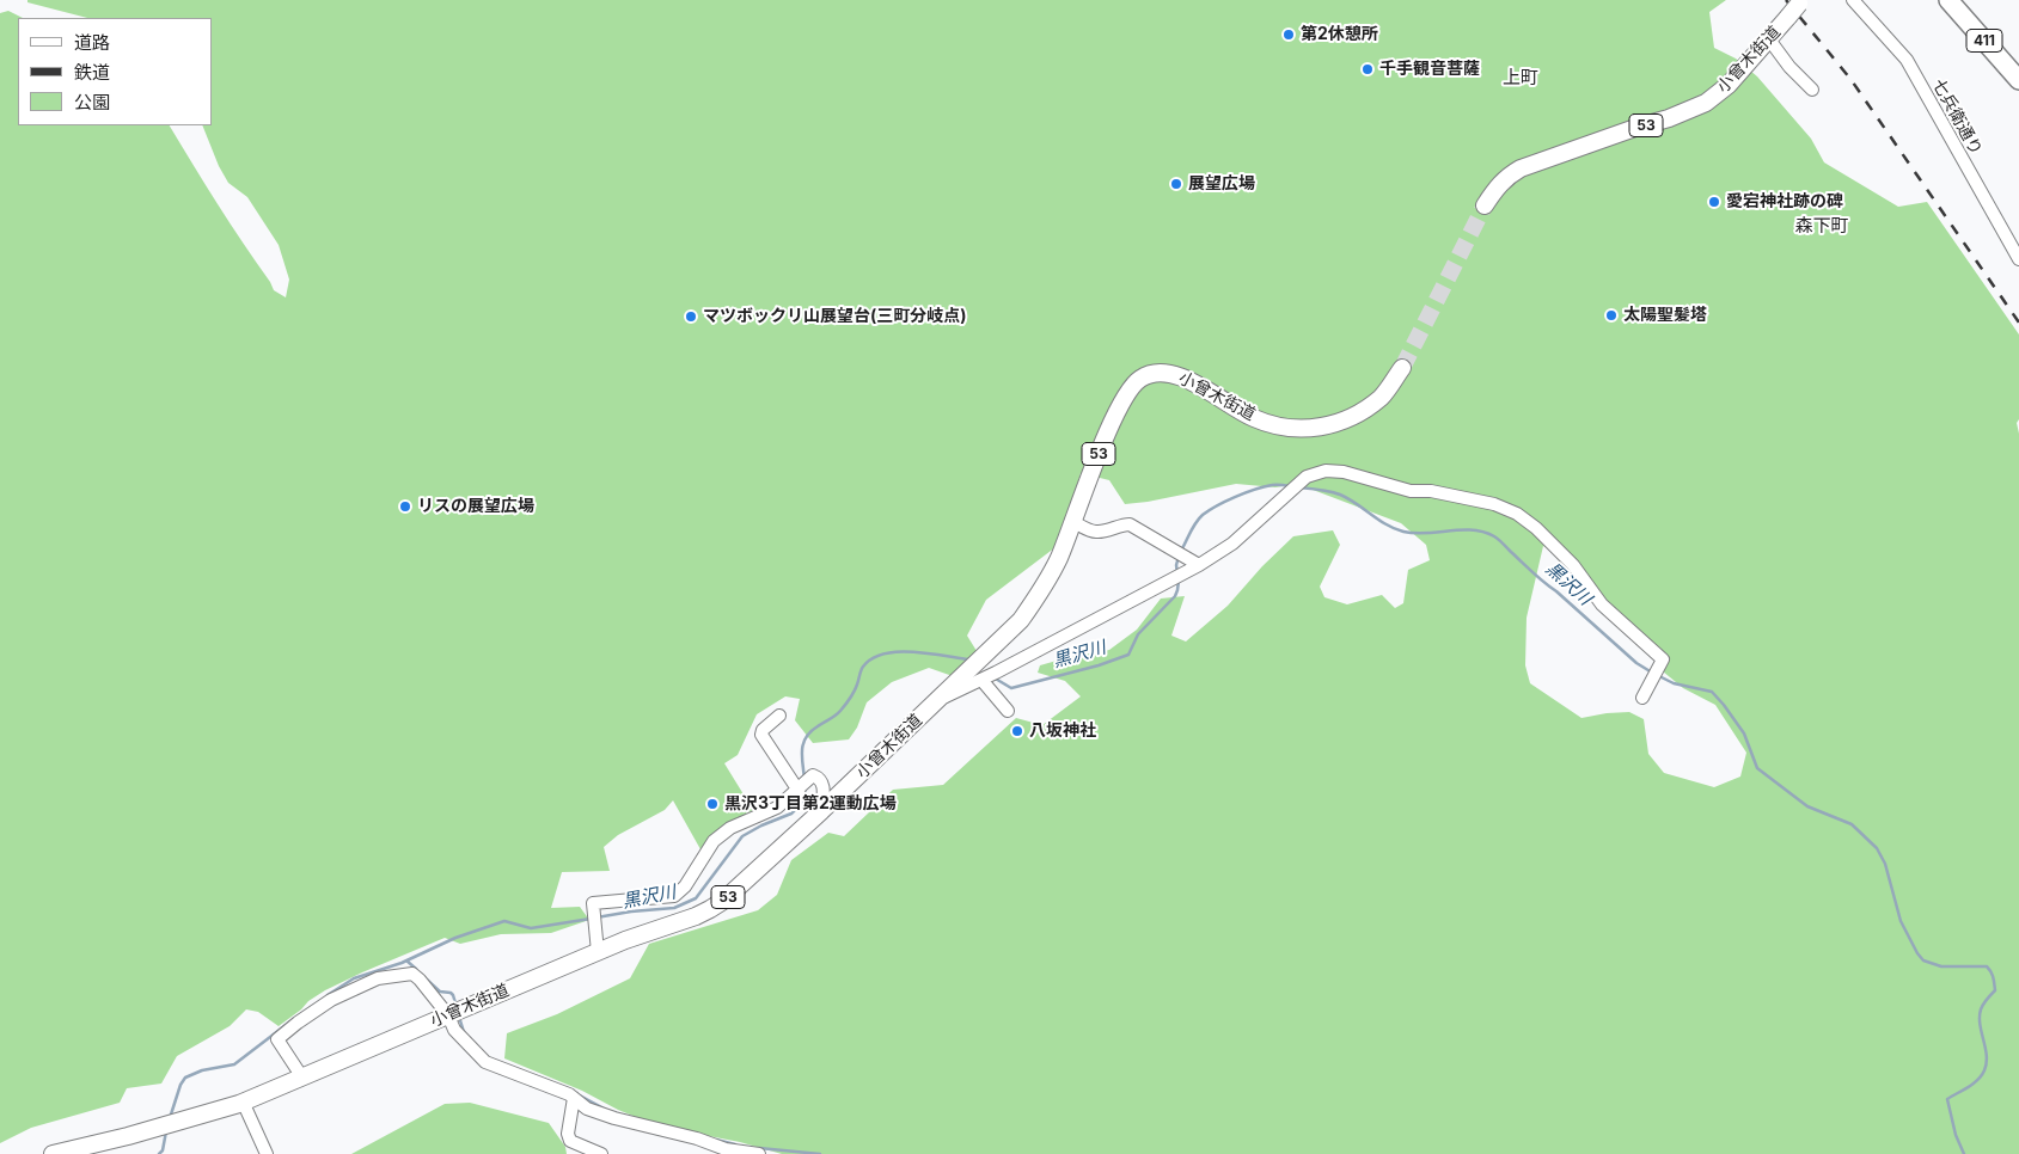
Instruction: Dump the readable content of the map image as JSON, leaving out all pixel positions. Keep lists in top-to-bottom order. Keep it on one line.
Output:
{"streets":{"highway":["411"],"main road":["小曾木街道","53"],"street":["七兵衛通り"]},"districts":["上町","森下町"],"water":["黒沢川"],"places":["第2休憩所","千手観音菩薩","展望広場","愛宕神社跡の碑","太陽聖髪塔","マツボックリ山展望台(三町分岐点)","リスの展望広場","八坂神社","黒沢3丁目第2運動広場"],"legend":["道路","鉄道","公園"]}
